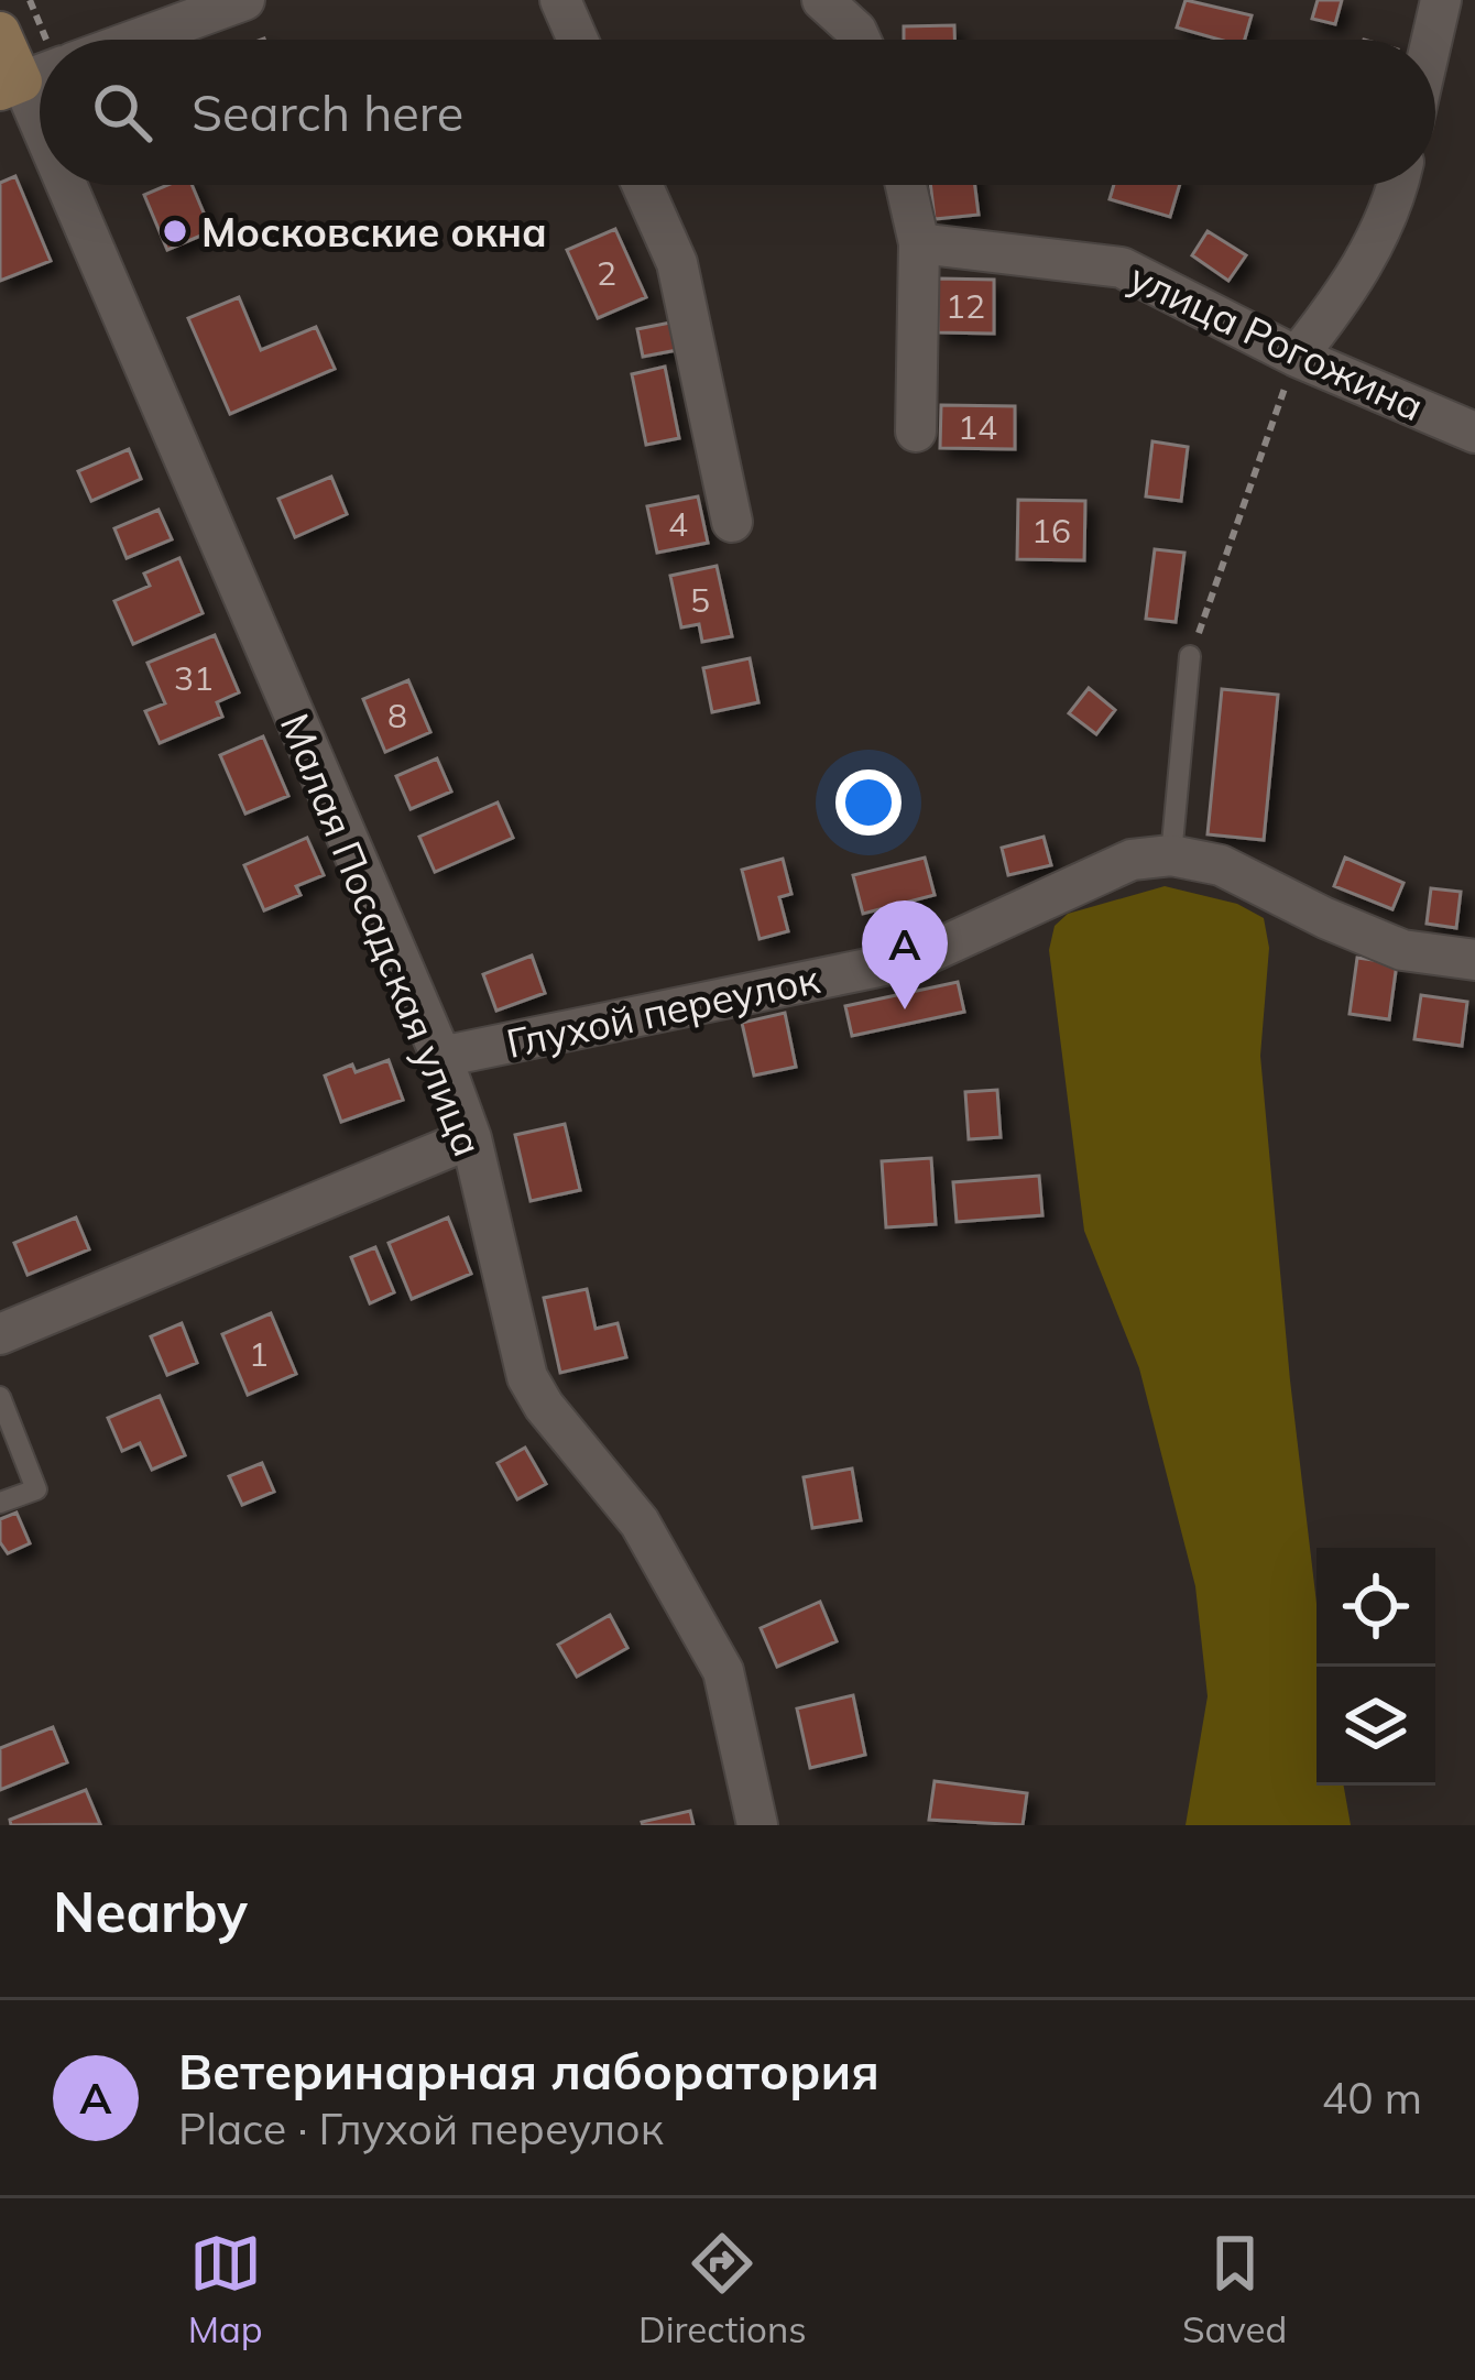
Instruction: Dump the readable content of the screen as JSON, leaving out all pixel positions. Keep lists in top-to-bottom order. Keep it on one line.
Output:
{"streets":{"main road":["Малая Посадская улица"],"street":["улица Рогожина","Глухой переулок"]},"crossings":[["Малая Посадская улица","Глухой переулок"]],"places":["Московские окна"],"house_numbers":["2","12","14","4","16","5","31","8","1"],"page":{"search":"Search here","pins":"A","heading":"Nearby","list":[{"mark":"A","name":"Ветеринарная лаборатория","note":"Place · Глухой переулок","value":"40 m"}],"nav":["Map","Directions","Saved"]}}
